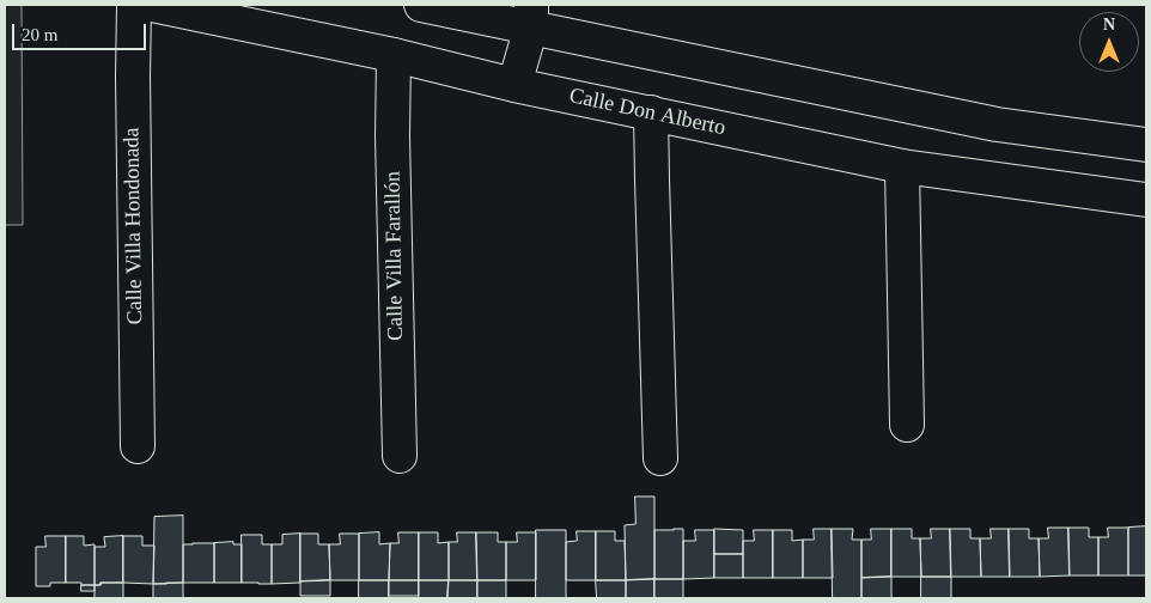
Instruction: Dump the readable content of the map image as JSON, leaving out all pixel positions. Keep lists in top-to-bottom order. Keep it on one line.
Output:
{"streets":{"street":["Calle Don Alberto","Calle Villa Hondonada","Calle Villa Farallón"]},"crossings":[["Calle Don Alberto","Calle Villa Farallón"]],"scale_bar":"20 m","north":"top"}
